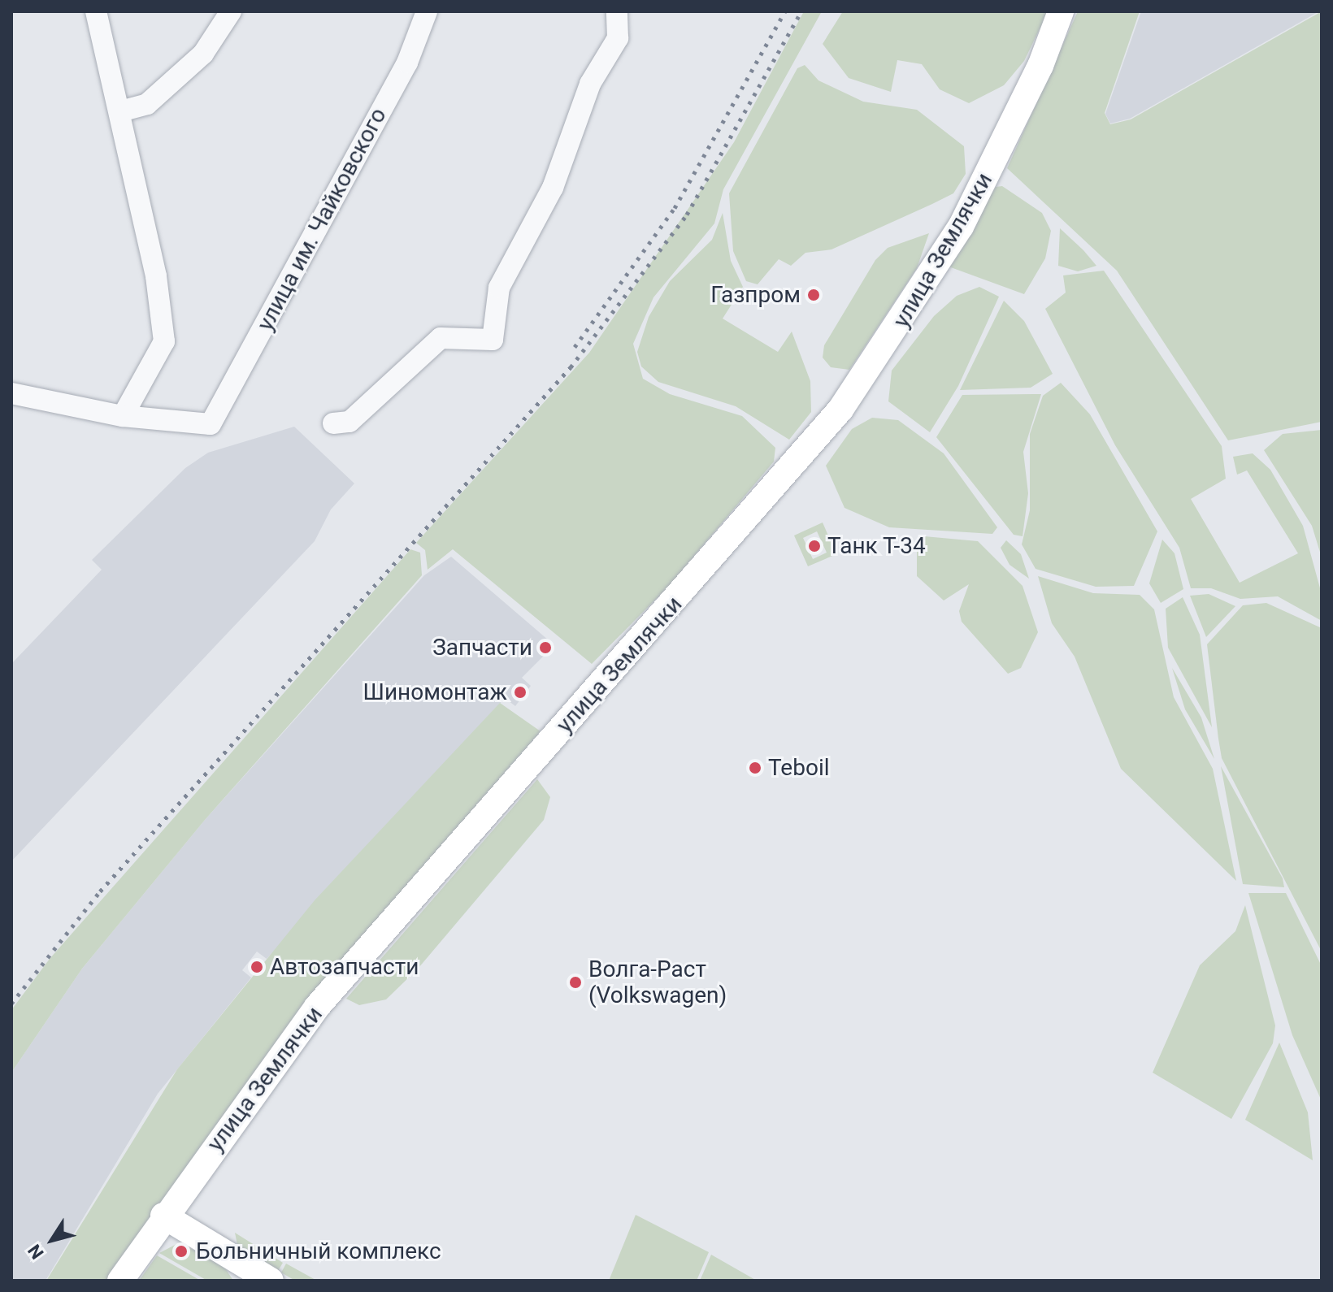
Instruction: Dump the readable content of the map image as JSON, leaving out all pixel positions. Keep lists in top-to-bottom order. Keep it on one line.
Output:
{"streets":{"main road":["улица Землячки"],"street":["улица им. Чайковского"]},"places":["Газпром","Танк Т-34","Запчасти","Шиномонтаж","Teboil","Автозапчасти","Волга-Раст (Volkswagen)","Больничный комплекс"],"north":"bottom left"}
